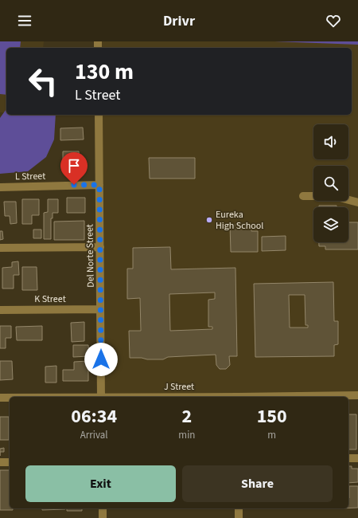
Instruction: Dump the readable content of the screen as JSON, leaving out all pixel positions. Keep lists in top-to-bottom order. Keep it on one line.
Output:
{"streets":{"street":["L Street","Del Norte Street","K Street","J Street"]},"crossings":[["L Street","Del Norte Street"],["Del Norte Street","K Street"]],"places":["Eureka High School"],"page":{"header":"Drivr","turn":["130 m","L Street"],"eta":["06:34","Arrival","2","min","150","m"],"buttons":["Exit","Share"]}}
